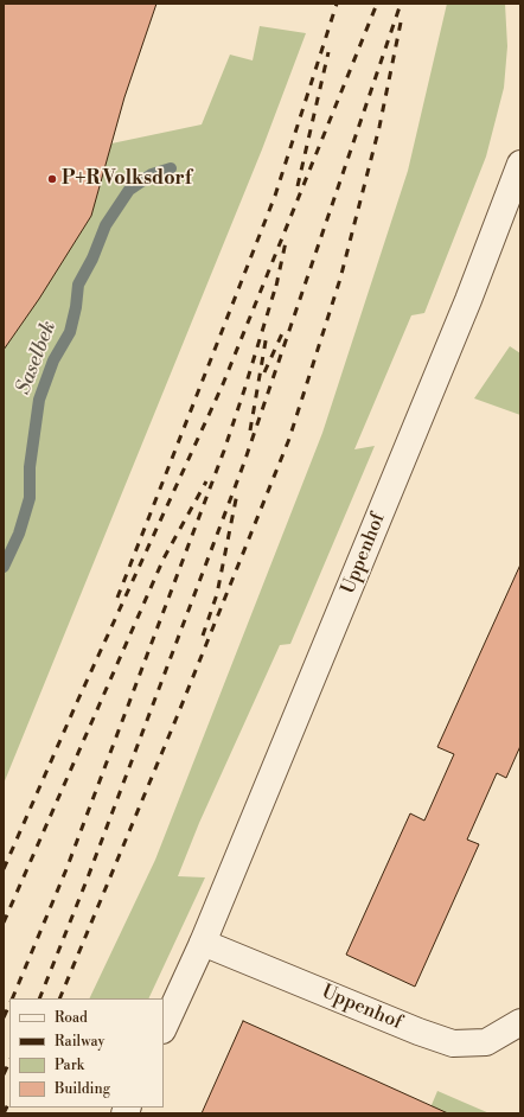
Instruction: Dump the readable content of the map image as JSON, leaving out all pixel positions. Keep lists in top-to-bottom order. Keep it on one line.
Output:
{"streets":{"street":["Uppenhof"]},"water":["Saselbek"],"places":["P+R Volksdorf"],"legend":["Road","Railway","Park","Building"]}
